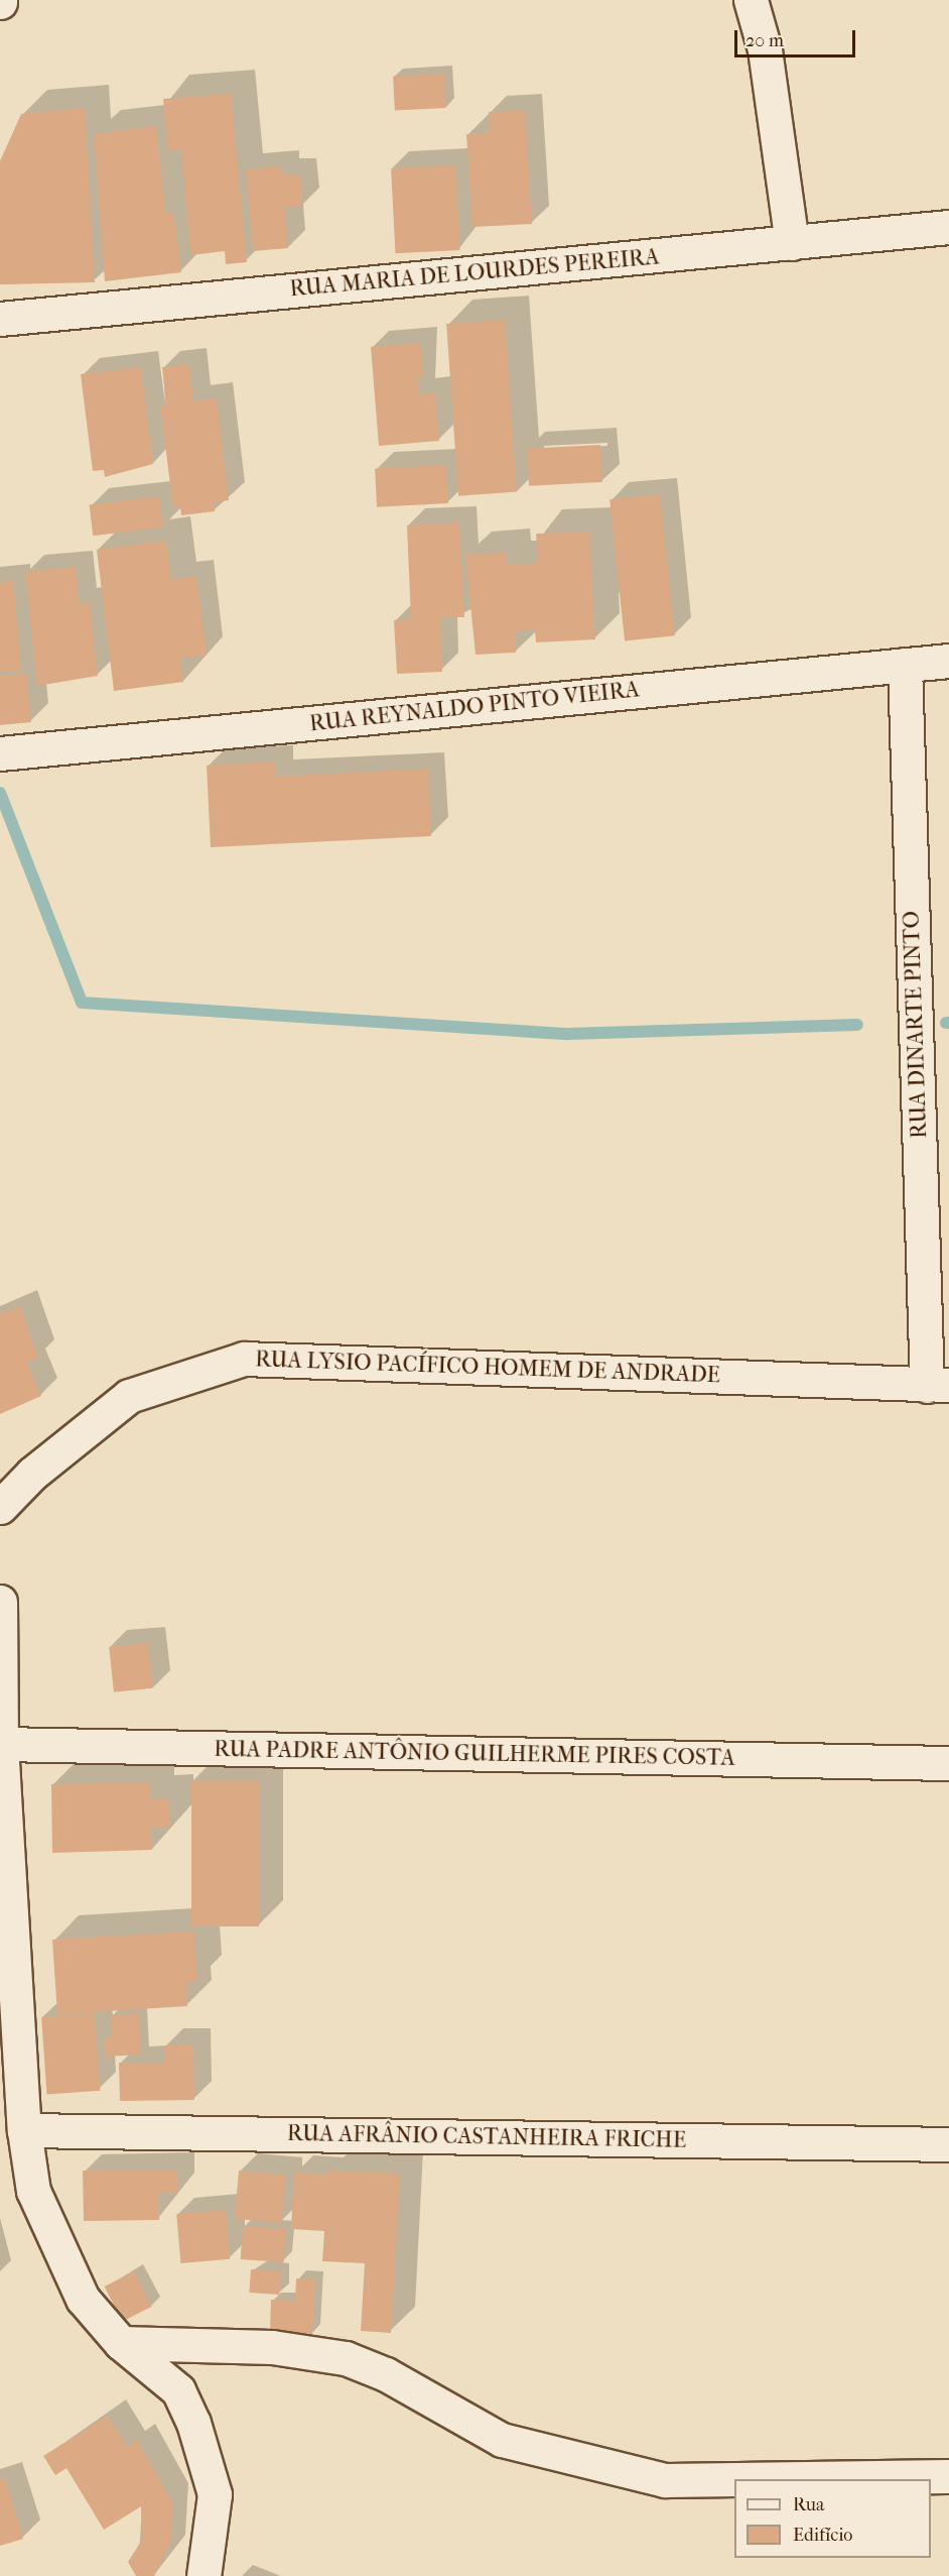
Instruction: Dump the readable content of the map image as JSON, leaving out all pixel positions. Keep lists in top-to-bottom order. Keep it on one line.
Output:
{"streets":{"street":["RUA MARIA DE LOURDES PEREIRA","RUA REYNALDO PINTO VIEIRA","RUA DINARTE PINTO","RUA LYSIO PACÍFICO HOMEM DE ANDRADE","RUA PADRE ANTÔNIO GUILHERME PIRES COSTA","RUA AFRÂNIO CASTANHEIRA FRICHE"]},"crossings":[["RUA REYNALDO PINTO VIEIRA","RUA DINARTE PINTO"],["RUA DINARTE PINTO","RUA LYSIO PACÍFICO HOMEM DE ANDRADE"]],"legend":["Rua","Edifício"],"scale_bar":"20 m"}
